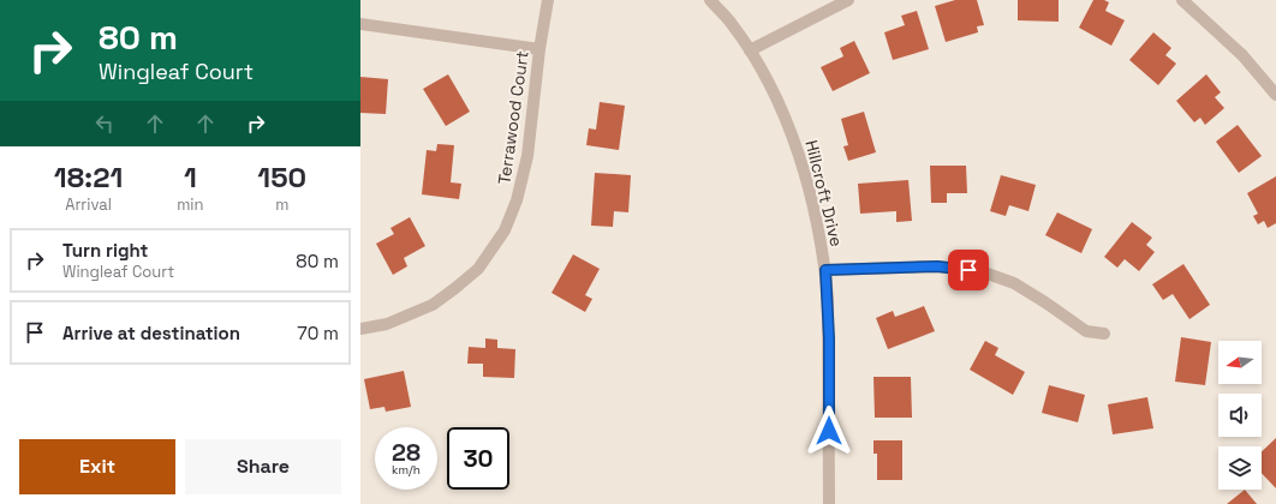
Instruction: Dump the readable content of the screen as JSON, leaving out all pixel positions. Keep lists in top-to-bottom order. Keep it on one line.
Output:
{"streets":{"street":["Terrawood Court","Hillcroft Drive"]},"north":"left","page":{"turn":["80 m","Wingleaf Court"],"eta":["18:21","Arrival","1","min","150","m"],"list":[{"name":"Turn right","note":"Wingleaf Court","value":"80 m"},{"name":"Arrive at destination","value":"70 m"}],"speed":"28 km/h","limit":"30","buttons":["Exit","Share"]}}
